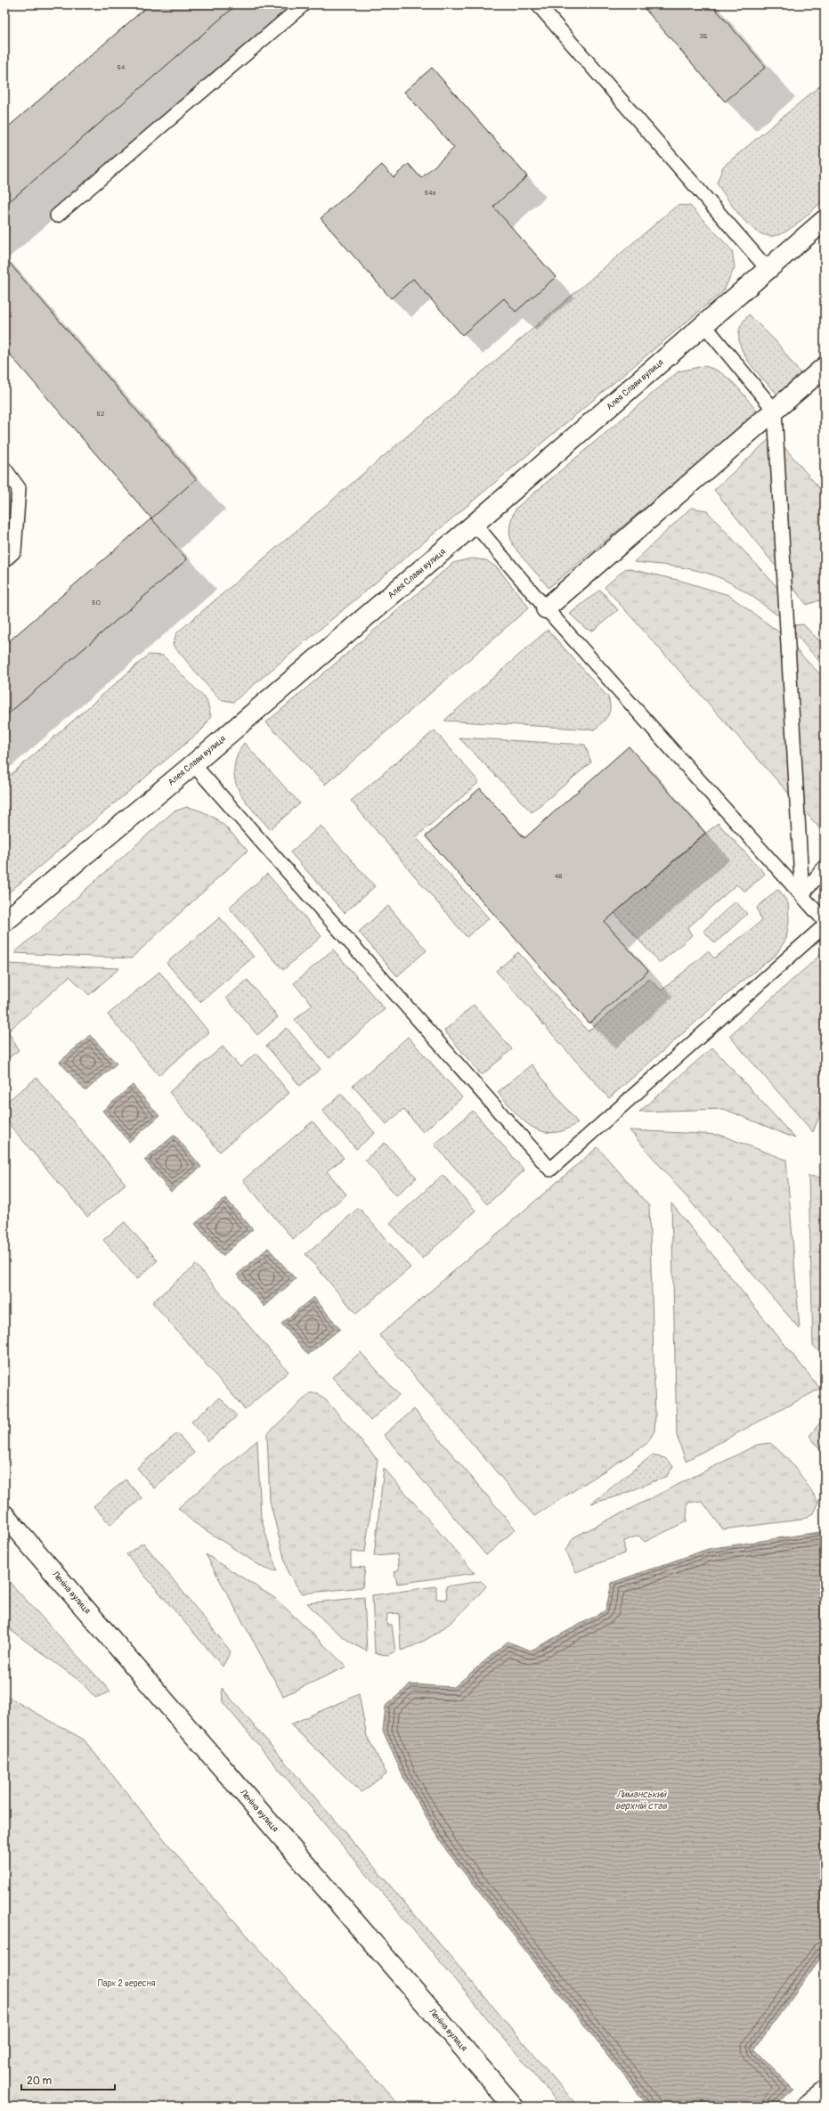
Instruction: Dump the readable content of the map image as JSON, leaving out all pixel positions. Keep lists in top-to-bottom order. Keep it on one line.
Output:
{"streets":{"street":["Алея Слави вулиця","Леніна вулиця"]},"water":["Лиманський верхній став"],"parks":["Парк 2 вересня"],"house_numbers":["3Б","54","54а","52","50","48"],"scale_bar":"20 m"}
